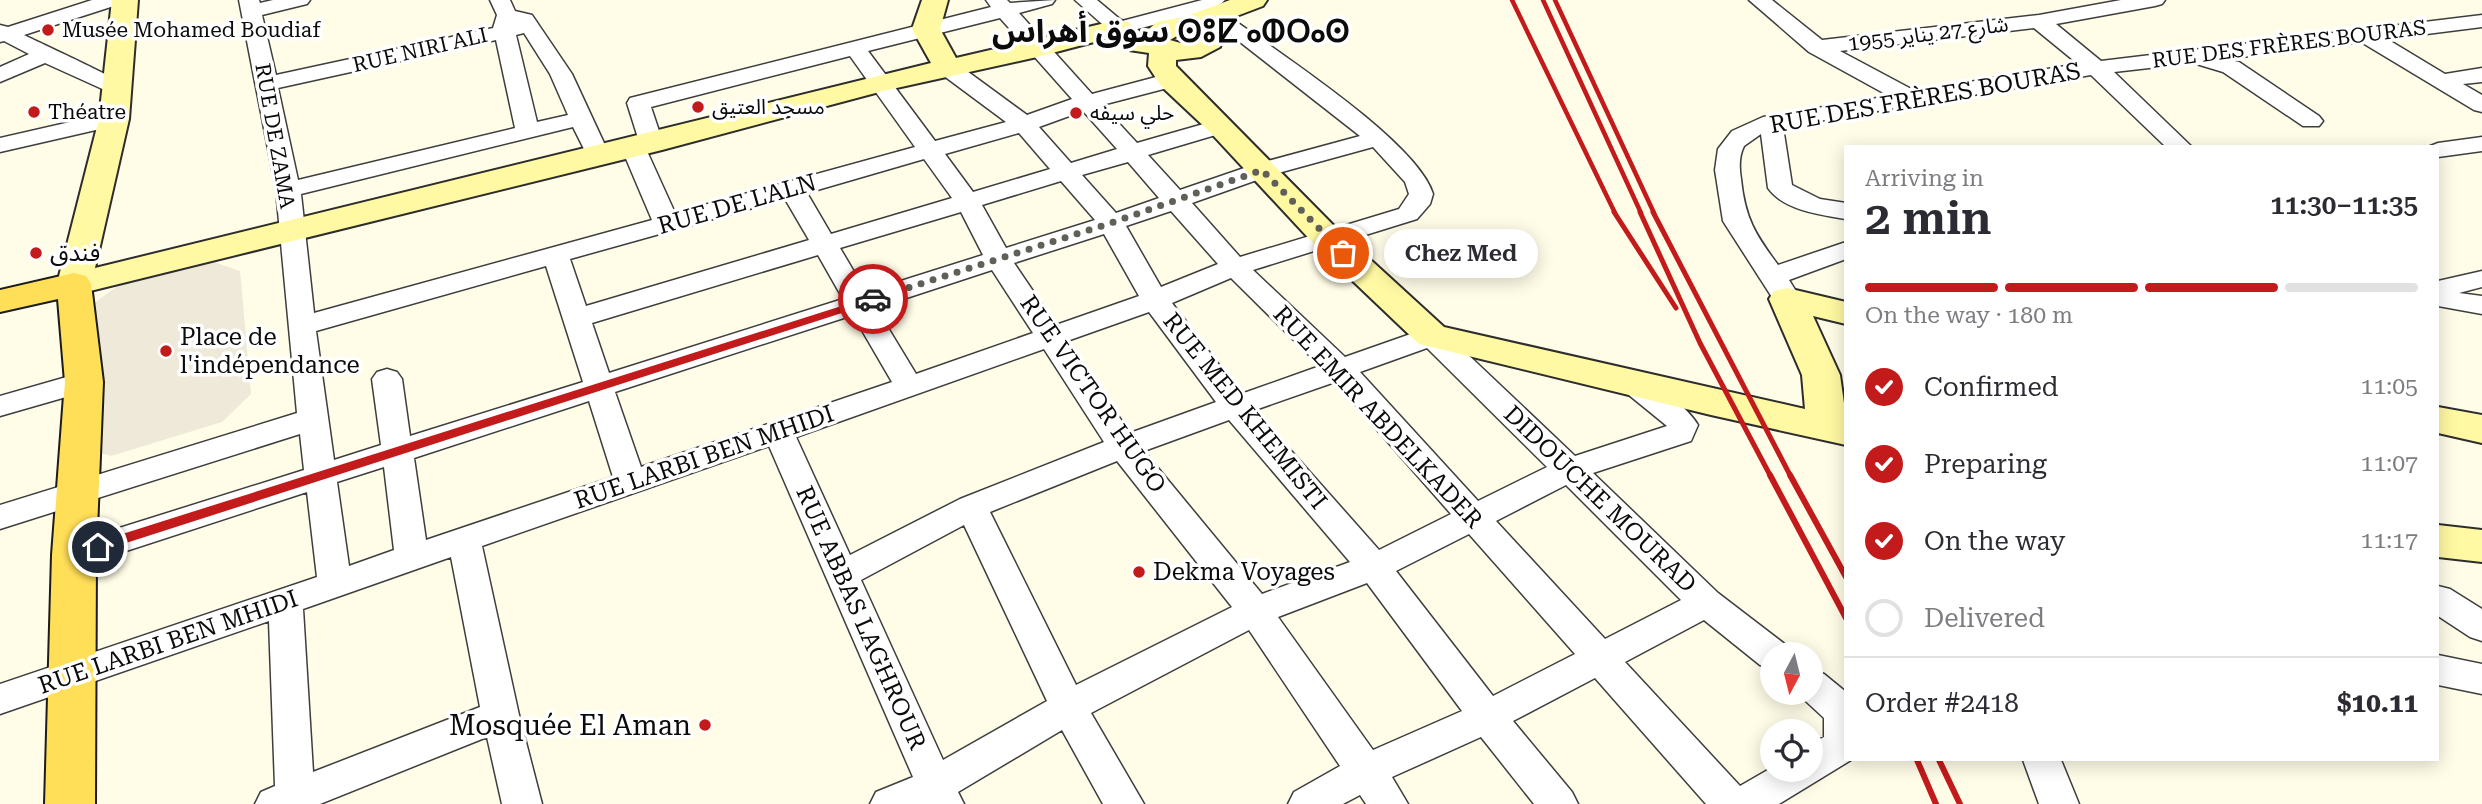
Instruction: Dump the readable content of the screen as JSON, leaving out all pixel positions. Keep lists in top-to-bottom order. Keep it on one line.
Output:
{"streets":{"street":["شارع 27 يناير 1955","RUE DES FRÈRES BOURAS","RUE NIRI ALI","RUE DE ZAMA","RUE DE L'ALN","RUE VICTOR HUGO","RUE MED KHEMISTI","RUE EMIR ABDELKADER","RUE LARBI BEN MHIDI","DIDOUCHE MOURAD","RUE ABBAS LAGHROUR"]},"crossings":[["RUE NIRI ALI","RUE DE ZAMA"],["RUE DE ZAMA","RUE DE L'ALN"],["RUE DE ZAMA","RUE LARBI BEN MHIDI"],["RUE DE L'ALN","RUE VICTOR HUGO"],["RUE DE L'ALN","RUE MED KHEMISTI"],["RUE DE L'ALN","RUE EMIR ABDELKADER"],["RUE VICTOR HUGO","RUE LARBI BEN MHIDI"],["RUE MED KHEMISTI","RUE LARBI BEN MHIDI"],["RUE EMIR ABDELKADER","RUE LARBI BEN MHIDI"],["RUE LARBI BEN MHIDI","RUE ABBAS LAGHROUR"]],"districts":["سوق أهراس ⵙⵓⵇ ⴰⵀⵔⴰⵙ"],"places":["Musée Mohamed Boudiaf","مسجد العتيق","Théatre","حلي سيفه","فندق","Chez Med","Place de l'indépendance","Dekma Voyages","Mosquée El Aman"],"north":"bottom","page":{"heading":["2 min","Arriving in","11:30–11:35"],"panel":["Order #2418","$10.11"],"bubble":"Chez Med","bar":"On the way · 180 m","list":[["Confirmed","11:05"],["Preparing","11:07"],["On the way","11:17"],"Delivered"]}}
